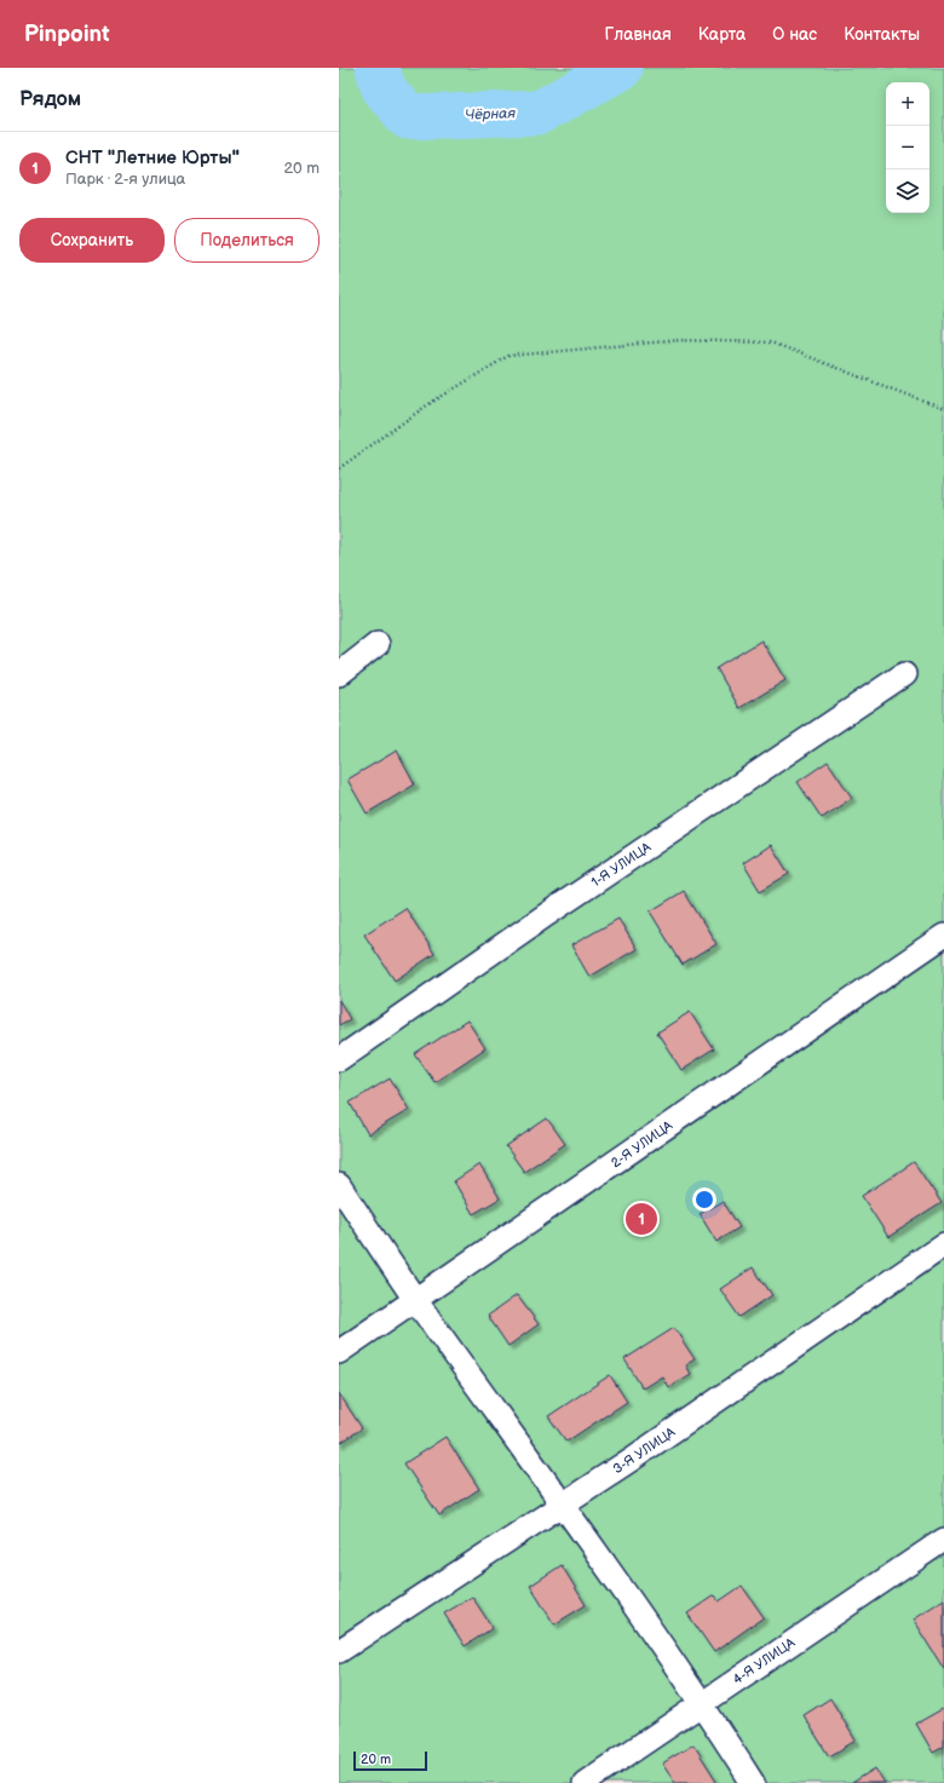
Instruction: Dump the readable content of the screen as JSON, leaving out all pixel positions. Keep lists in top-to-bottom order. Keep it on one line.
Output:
{"streets":{"street":["1-Я УЛИЦА","2-Я УЛИЦА","3-Я УЛИЦА","4-Я УЛИЦА"]},"water":["Чёрная"],"scale_bar":"20 m","page":{"header":"Pinpoint","nav":["Главная","Карта","О нас","Контакты"],"heading":"Рядом","map_buttons":["+","−"],"list":[{"mark":"1","name":"СНТ \"Летние Юрты\"","note":"Парк · 2-я улица","value":"20 m"}],"buttons":["Сохранить","Поделиться"],"pins":"1","scale":"20 m"}}
